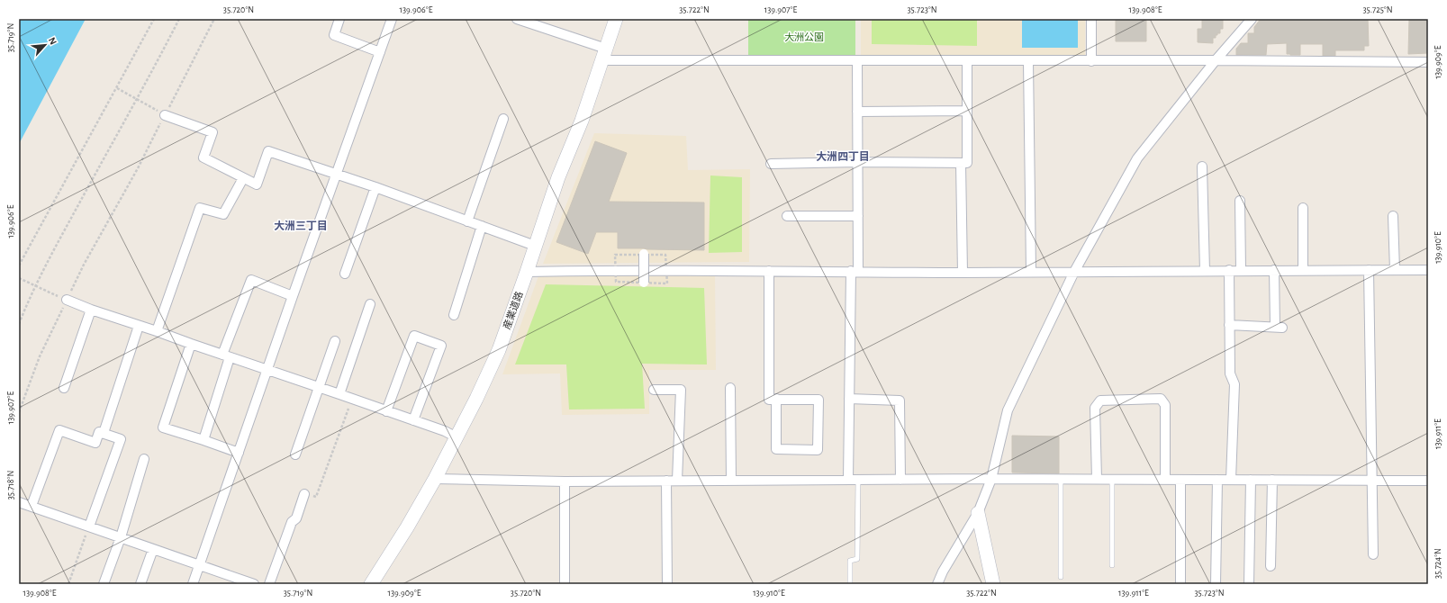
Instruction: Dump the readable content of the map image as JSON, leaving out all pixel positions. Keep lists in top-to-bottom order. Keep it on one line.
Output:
{"streets":{"main road":["産業道路"]},"districts":["大洲四丁目","大洲三丁目"],"parks":["大洲公園"],"north":"top right","coordinates":["35.720°N","139.906°E","35.722°N","139.907°E","35.723°N","139.908°E","35.725°N","35.719°N","139.909°E","139.910°E","139.911°E","35.718°N","35.724°N"]}
